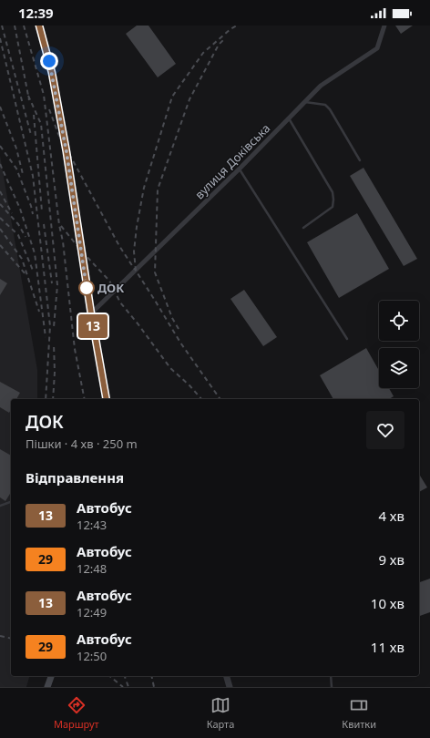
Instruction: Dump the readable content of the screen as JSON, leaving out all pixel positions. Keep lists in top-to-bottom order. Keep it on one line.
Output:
{"streets":{"street":["вулиця Доківська"]},"places":["ДОК"],"lines":["bus line 13"],"page":{"status":"12:39","on_map":"13","heading":[["ДОК","Пішки · 4 хв · 250 m"],"Відправлення"],"list":[{"mark":"13","name":"Автобус","note":"12:43","value":"4 хв"},{"mark":"29","name":"Автобус","note":"12:48","value":"9 хв"},{"mark":"13","name":"Автобус","note":"12:49","value":"10 хв"},{"mark":"29","name":"Автобус","note":"12:50","value":"11 хв"}],"tabs":["Маршрут","Карта","Квитки"]}}
